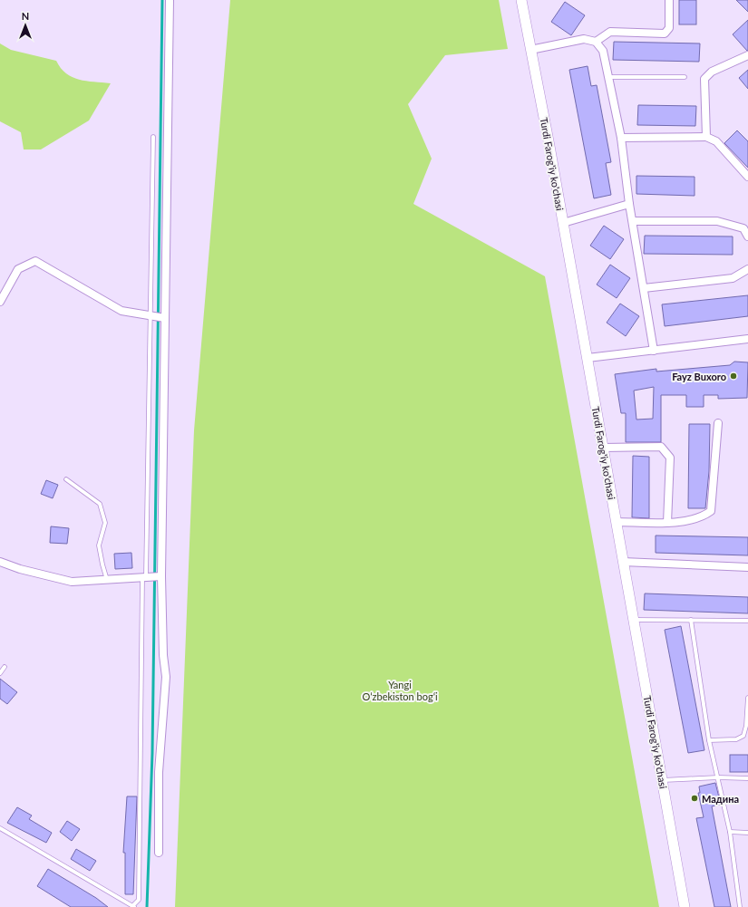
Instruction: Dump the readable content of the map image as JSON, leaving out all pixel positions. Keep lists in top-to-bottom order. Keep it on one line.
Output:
{"streets":{"main road":["Turdi Farog'iy ko'chasi"]},"parks":["Yangi Oʻzbekiston bogʻi"],"places":["Fayz Buxoro","Мадина"],"north":"top"}
